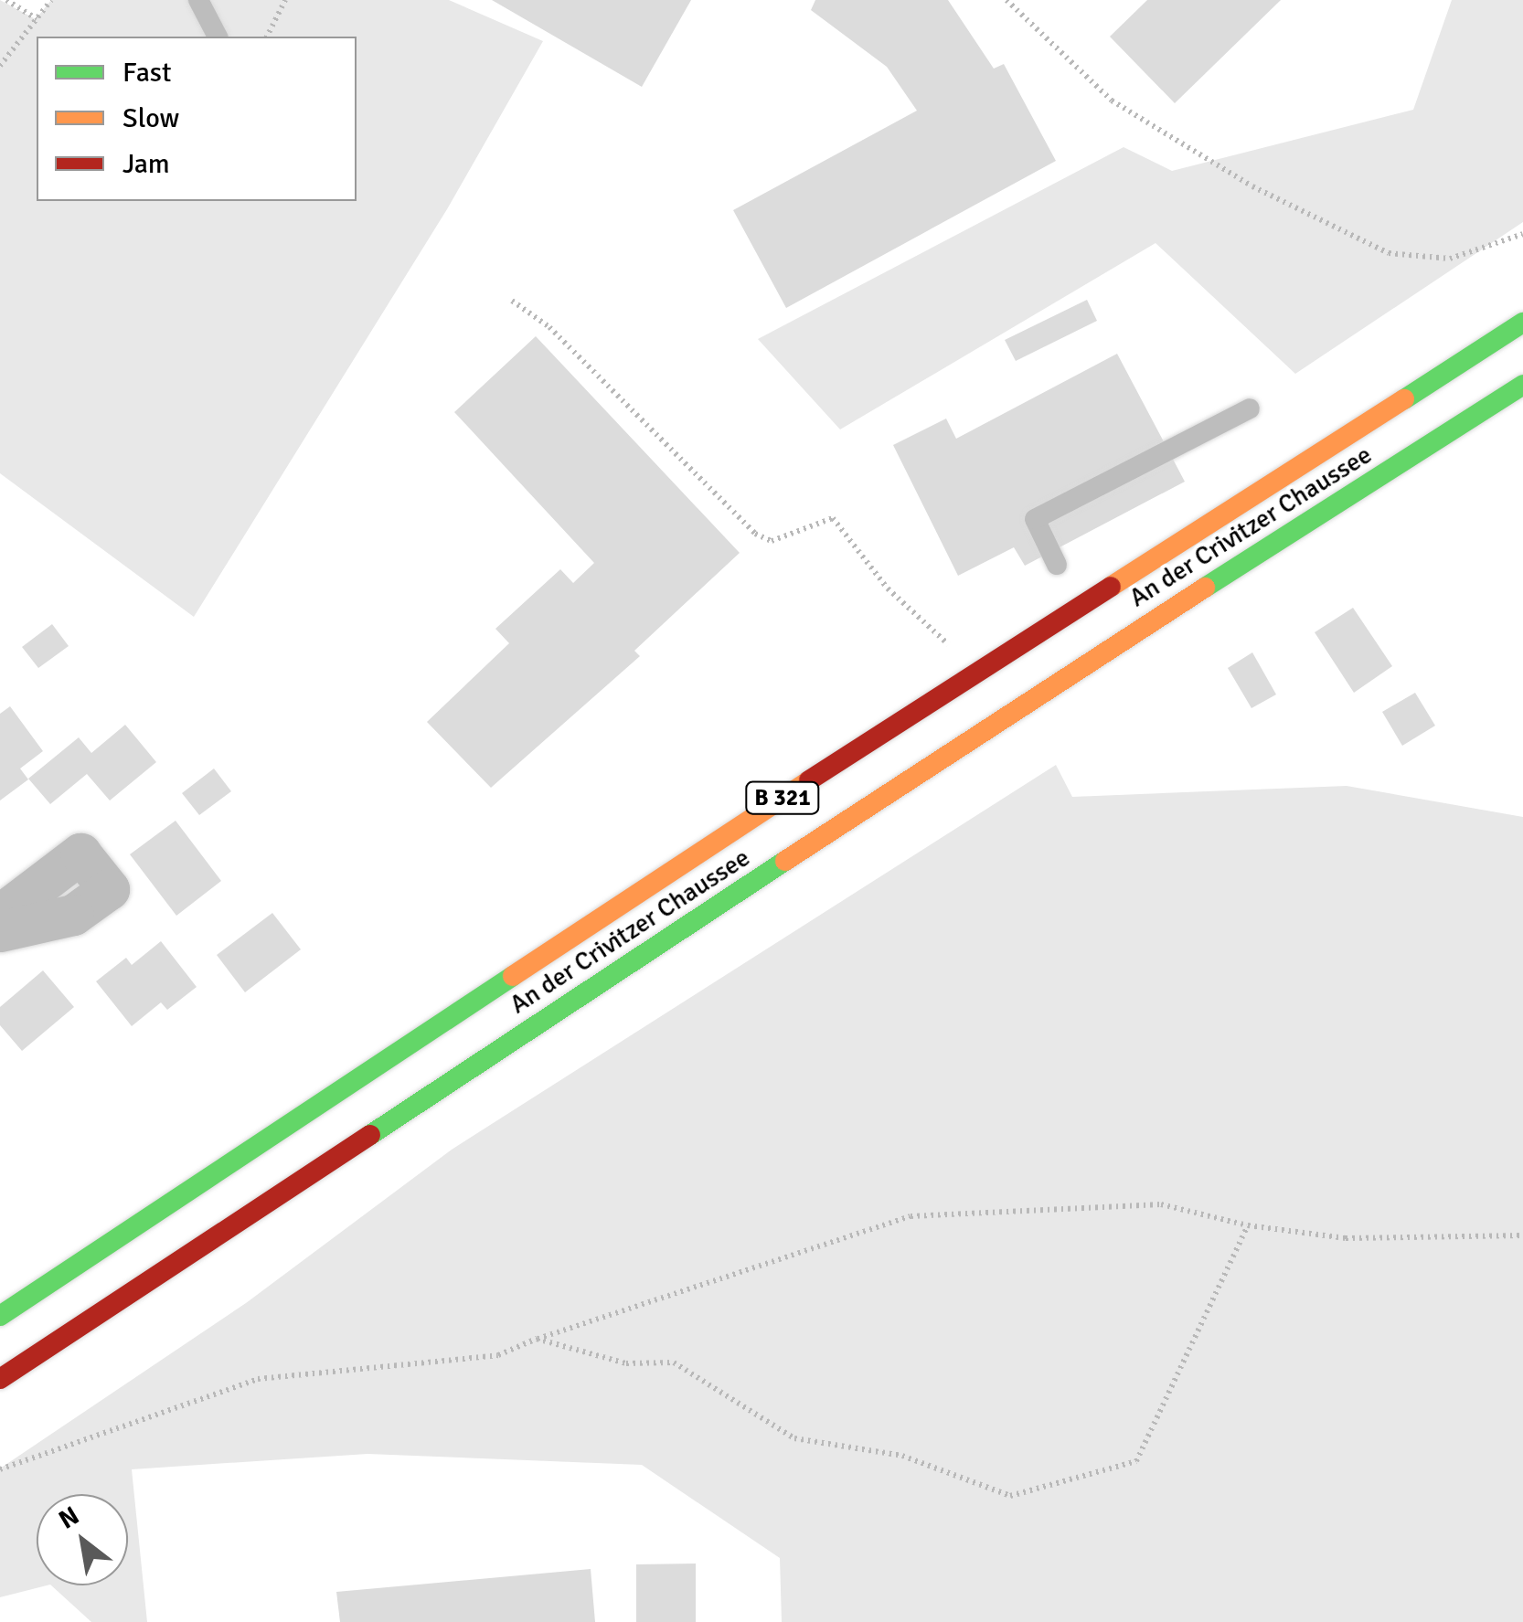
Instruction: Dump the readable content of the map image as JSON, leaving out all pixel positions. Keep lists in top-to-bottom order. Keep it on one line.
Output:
{"streets":{"main road":["An der Crivitzer Chaussee","B 321"]},"legend":["Fast","Slow","Jam"],"north":"top left"}
